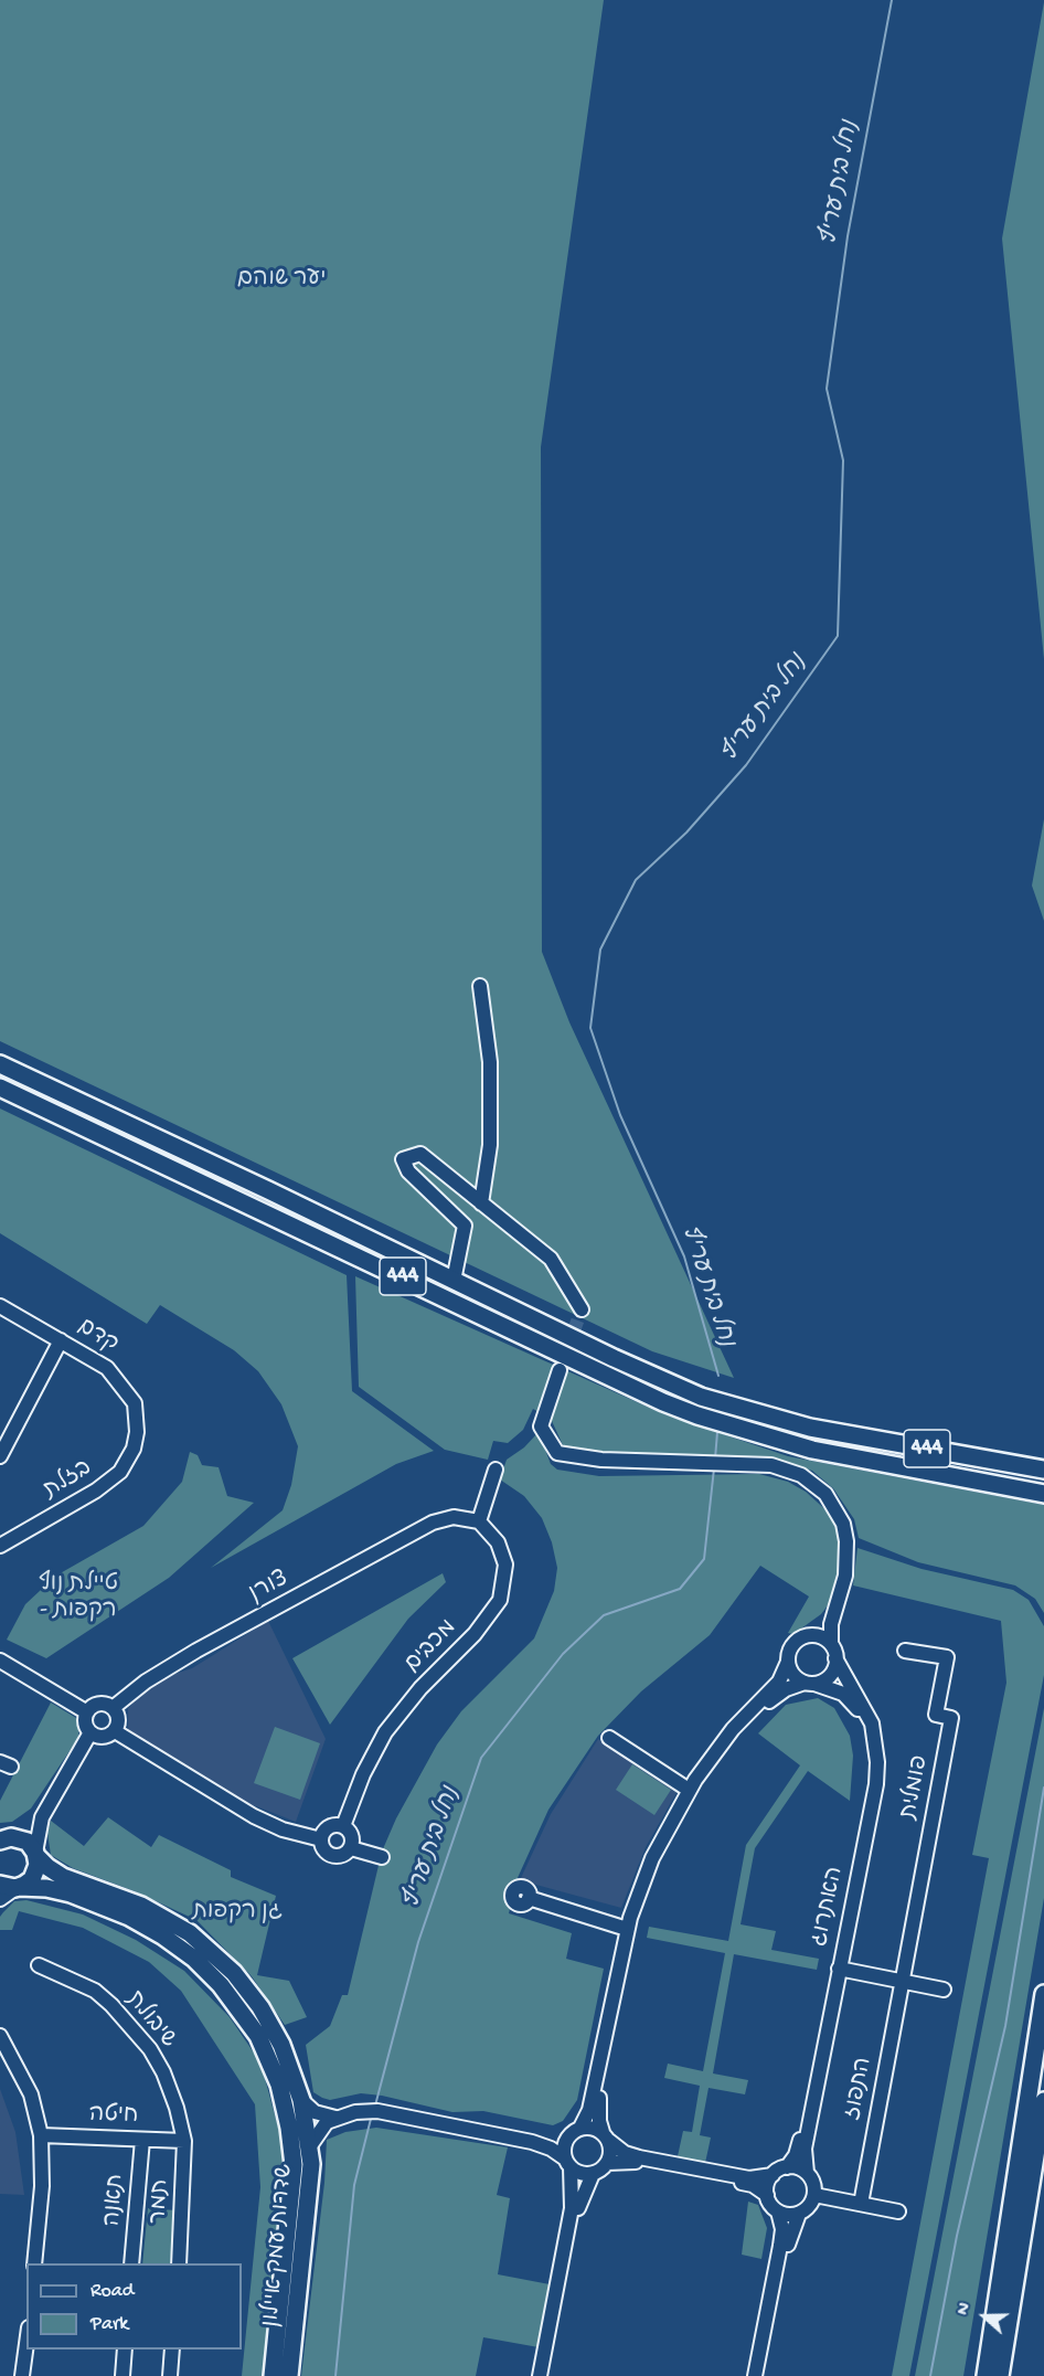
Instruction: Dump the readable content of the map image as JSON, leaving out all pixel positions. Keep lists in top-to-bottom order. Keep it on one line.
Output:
{"streets":{"main road":["444","שדרות עמק איילון"],"street":["קדם","בזלת","צורן","מכבים","פומלית","האתרוג","שיבולת","התפוז","חיטה","תאנה","תמר"]},"crossings":[["קדם","בזלת"],["צורן","מכבים"],["פומלית","התפוז"],["שיבולת","חיטה"],["שיבולת","תמר"],["חיטה","תאנה"],["חיטה","תמר"]],"water":["נחל בית עריף"],"parks":["יער שוהם","טיילת נוף - רקפות","גן רקפות"],"legend":["Road","Park"],"north":"left"}
